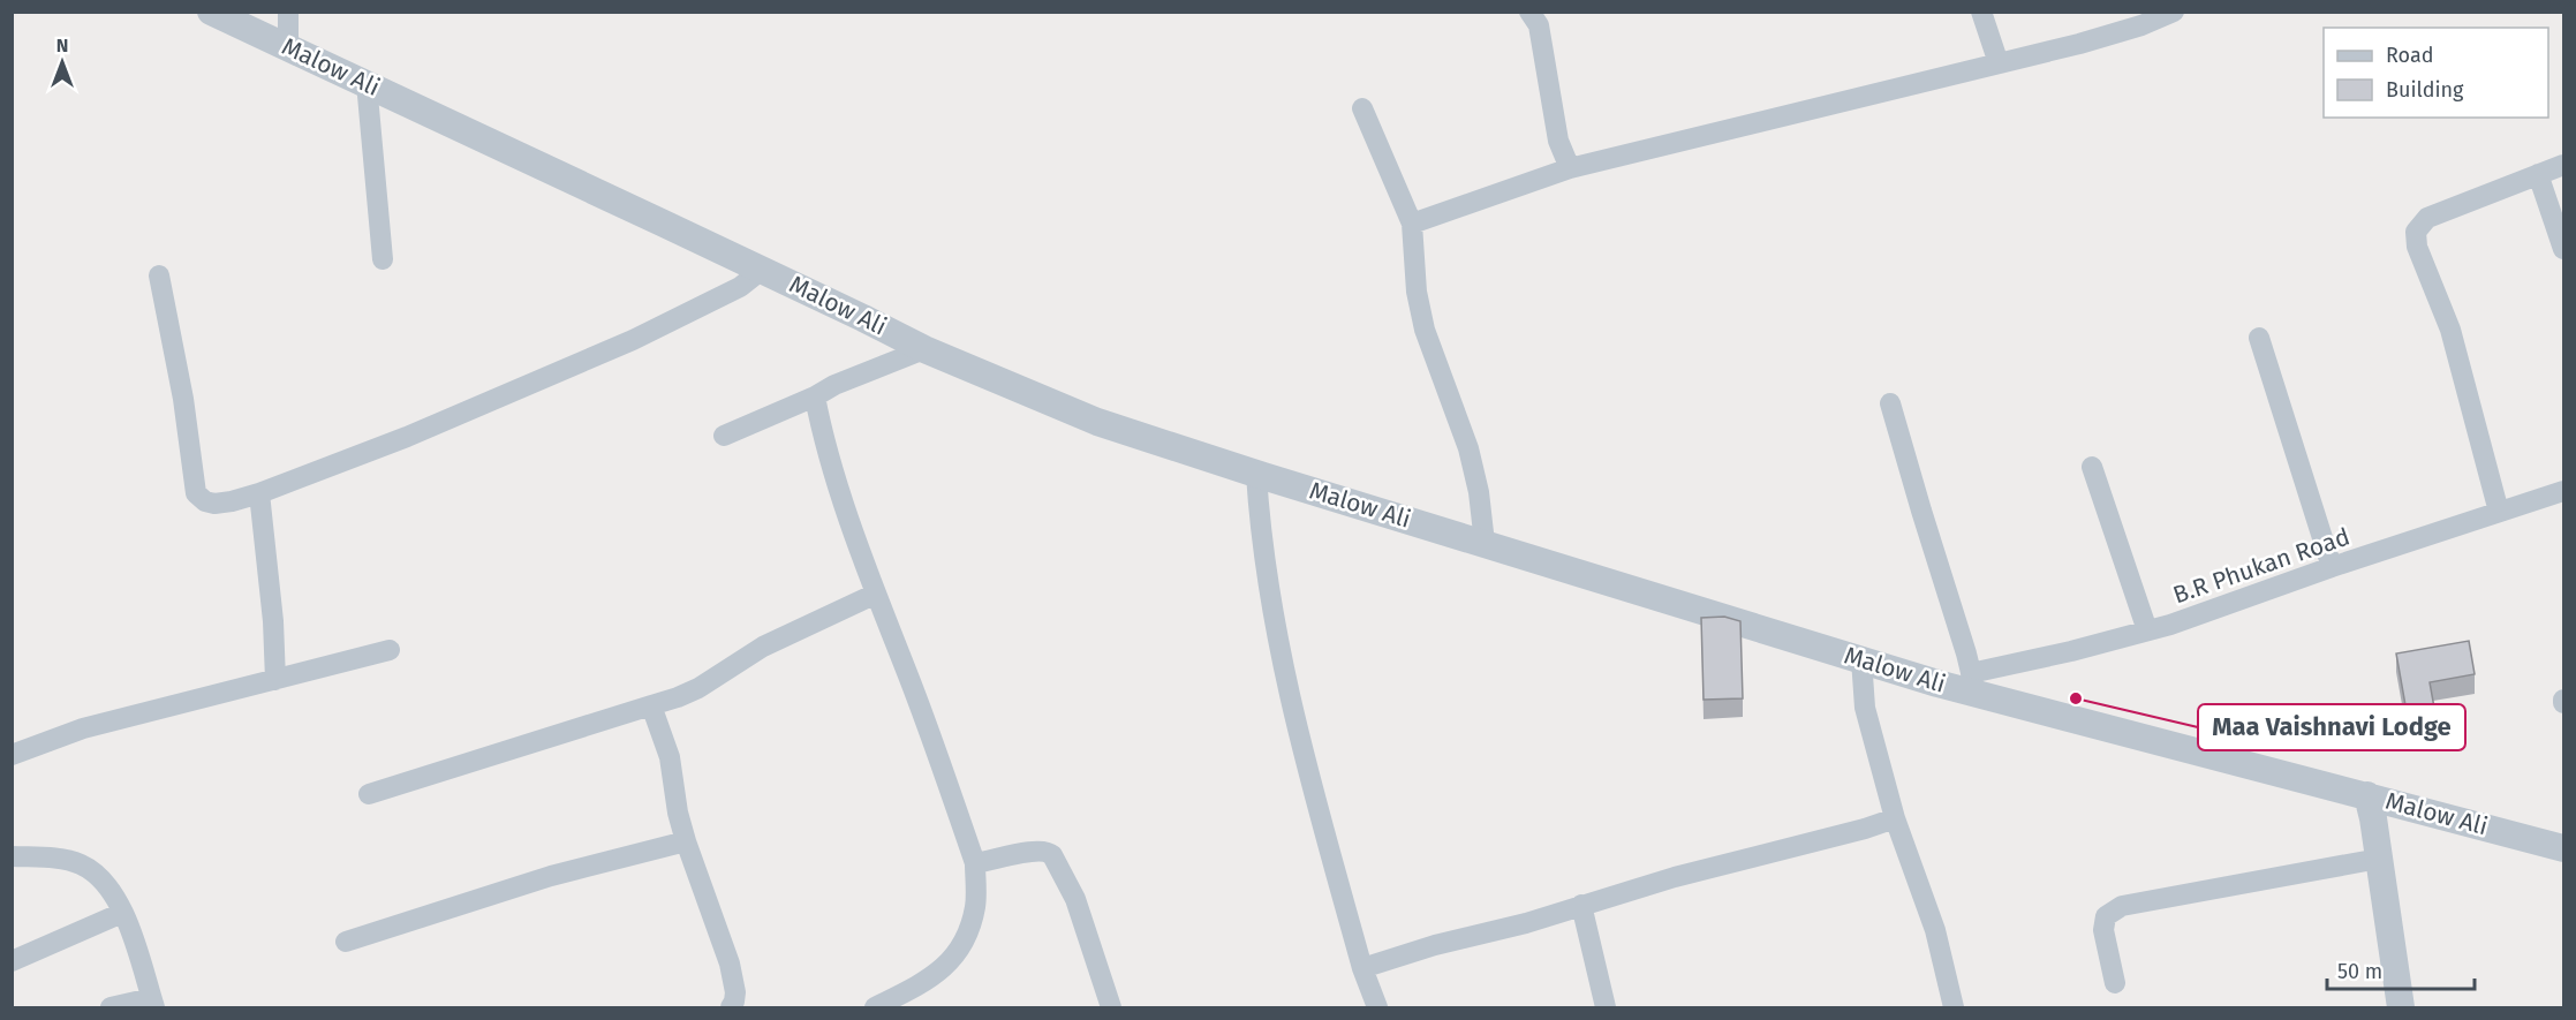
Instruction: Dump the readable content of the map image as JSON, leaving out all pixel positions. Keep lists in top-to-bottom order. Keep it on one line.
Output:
{"streets":{"street":["Malow Ali","B.R Phukan Road"]},"crossings":[["Malow Ali","B.R Phukan Road"]],"places":["Maa Vaishnavi Lodge"],"legend":["Road","Building"],"scale_bar":"50 m","north":"top"}
